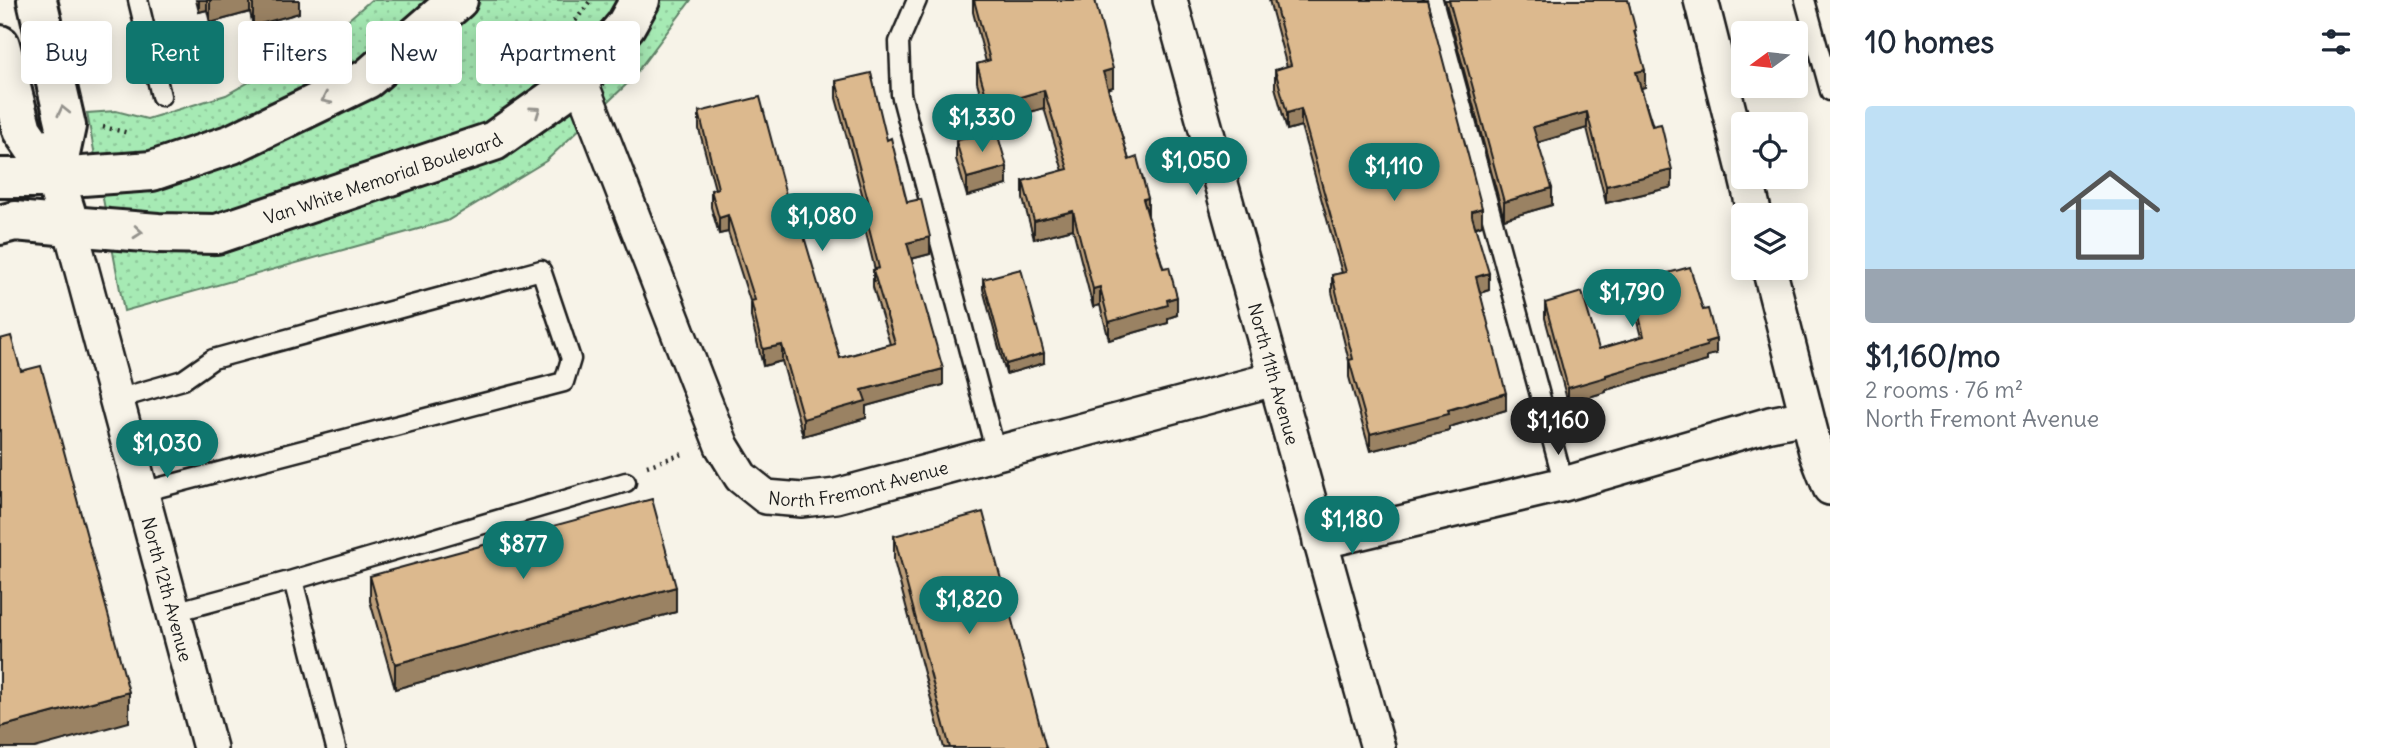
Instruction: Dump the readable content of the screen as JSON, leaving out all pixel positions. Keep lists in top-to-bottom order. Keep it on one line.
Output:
{"streets":{"street":["Van White Memorial Boulevard","North 11th Avenue","North Fremont Avenue","North 12th Avenue"]},"crossings":[["Van White Memorial Boulevard","North 12th Avenue"],["North 11th Avenue","North Fremont Avenue"]],"north":"left","page":{"heading":"10 homes","chip":["Buy","Rent","Filters","New","Apartment"],"list":[{"name":"$1,160/mo","note":"2 rooms · 76 m² · North Fremont Avenue"}],"price":["$1,330","$1,050","$1,110","$1,080","$1,790","$1,160","$1,030","$1,180","$877","$1,820"]}}
